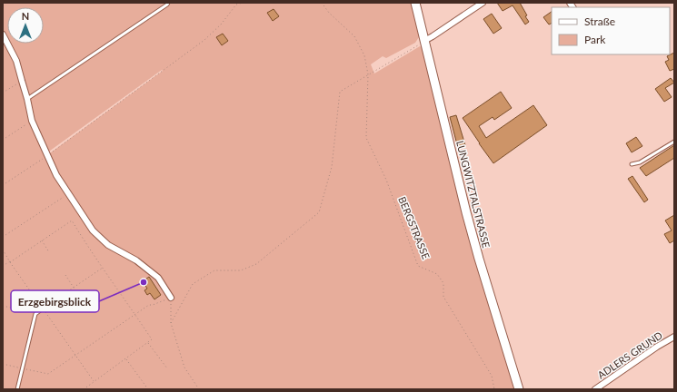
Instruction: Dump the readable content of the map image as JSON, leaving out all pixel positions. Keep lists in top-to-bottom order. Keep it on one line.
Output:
{"streets":{"main road":["LUNGWITZTALSTRASSE"],"street":["ADLERS GRUND"],"path":["BERGSTRASSE"]},"places":["Erzgebirgsblick"],"legend":["Straße","Park"],"north":"top"}
